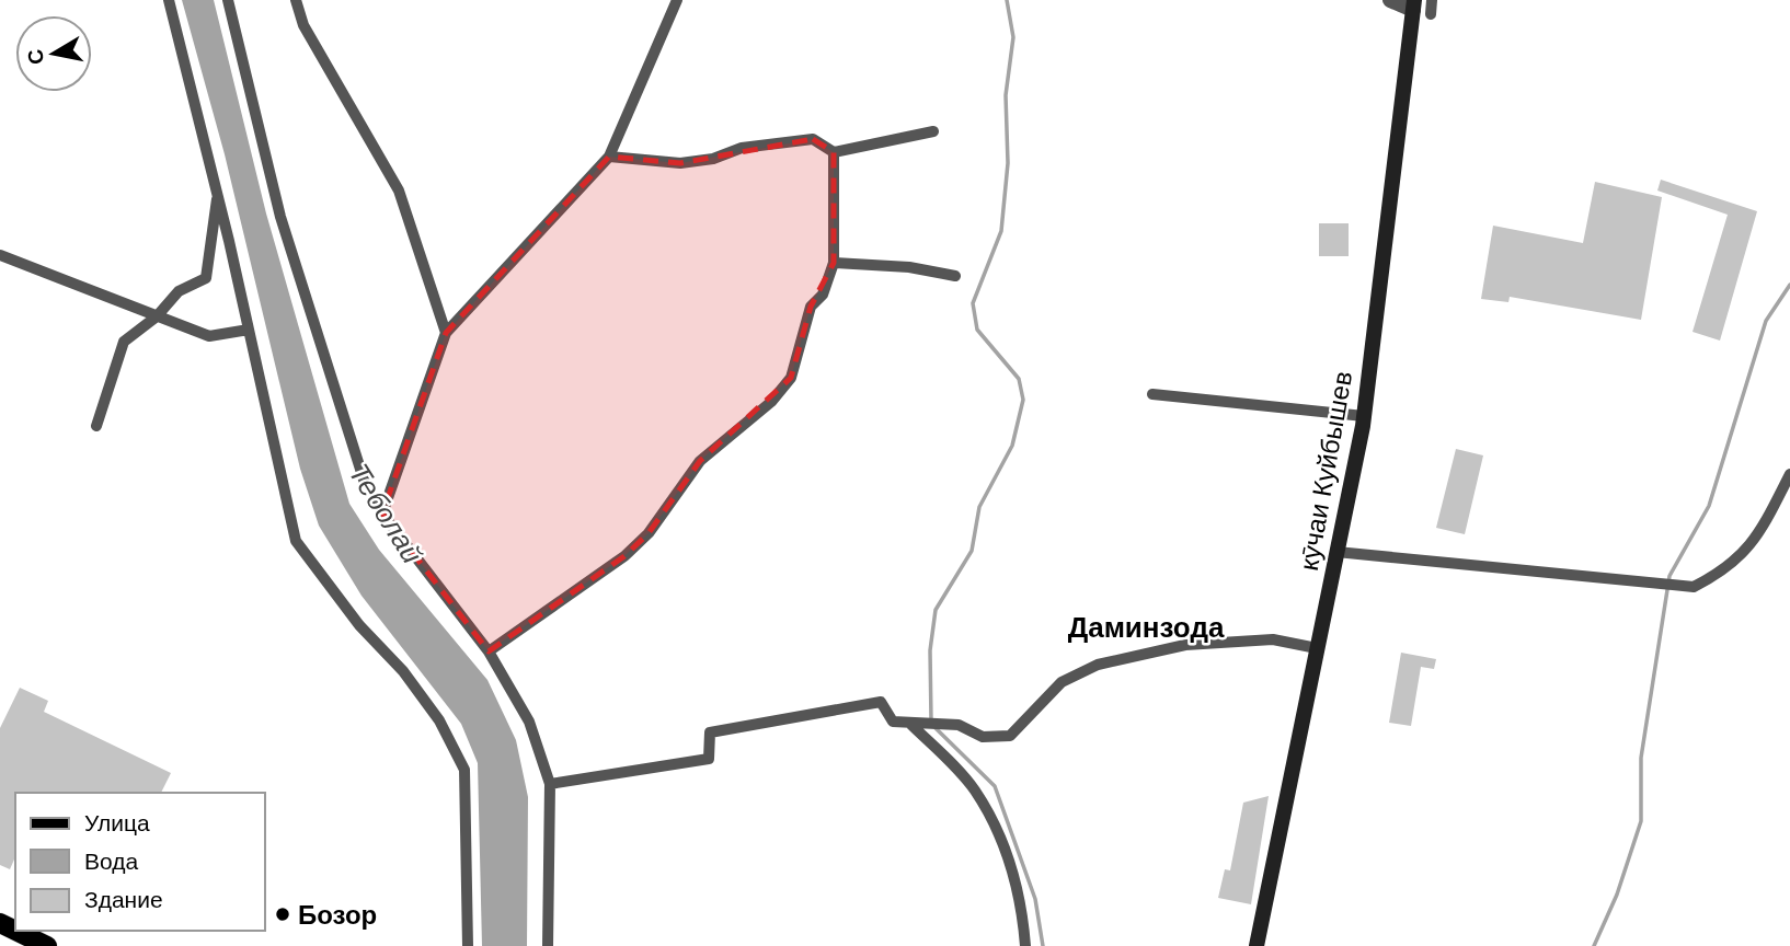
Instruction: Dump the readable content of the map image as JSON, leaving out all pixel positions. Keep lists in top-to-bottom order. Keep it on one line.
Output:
{"streets":{"main road":["кӯчаи Куйбышев"]},"districts":["Даминзода"],"water":["Теболай"],"places":["Бозор"],"legend":["Улица","Вода","Здание"],"north":"left"}
